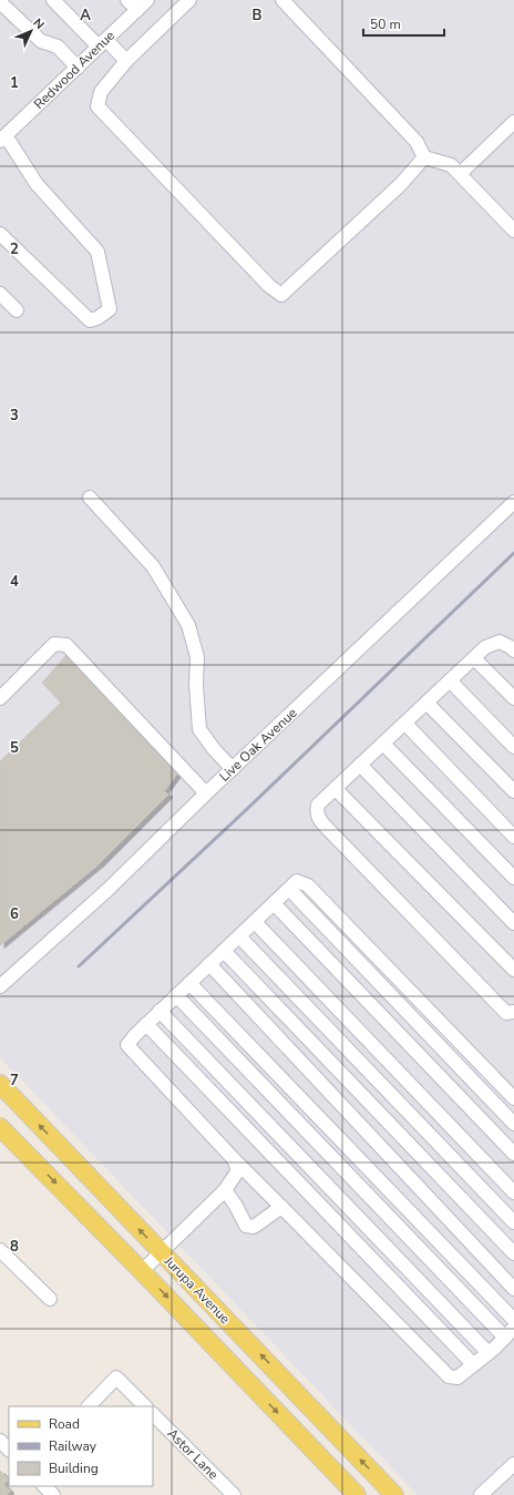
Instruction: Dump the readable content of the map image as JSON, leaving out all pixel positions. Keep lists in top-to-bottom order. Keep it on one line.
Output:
{"streets":{"main road":["Jurupa Avenue"],"street":["Redwood Avenue","Live Oak Avenue","Astor Lane"]},"legend":["Road","Railway","Building"],"scale_bar":"50 m","north":"top right","grid":{"columns":["A","B"],"rows":["1","2","3","4","5","6","7","8"]}}
